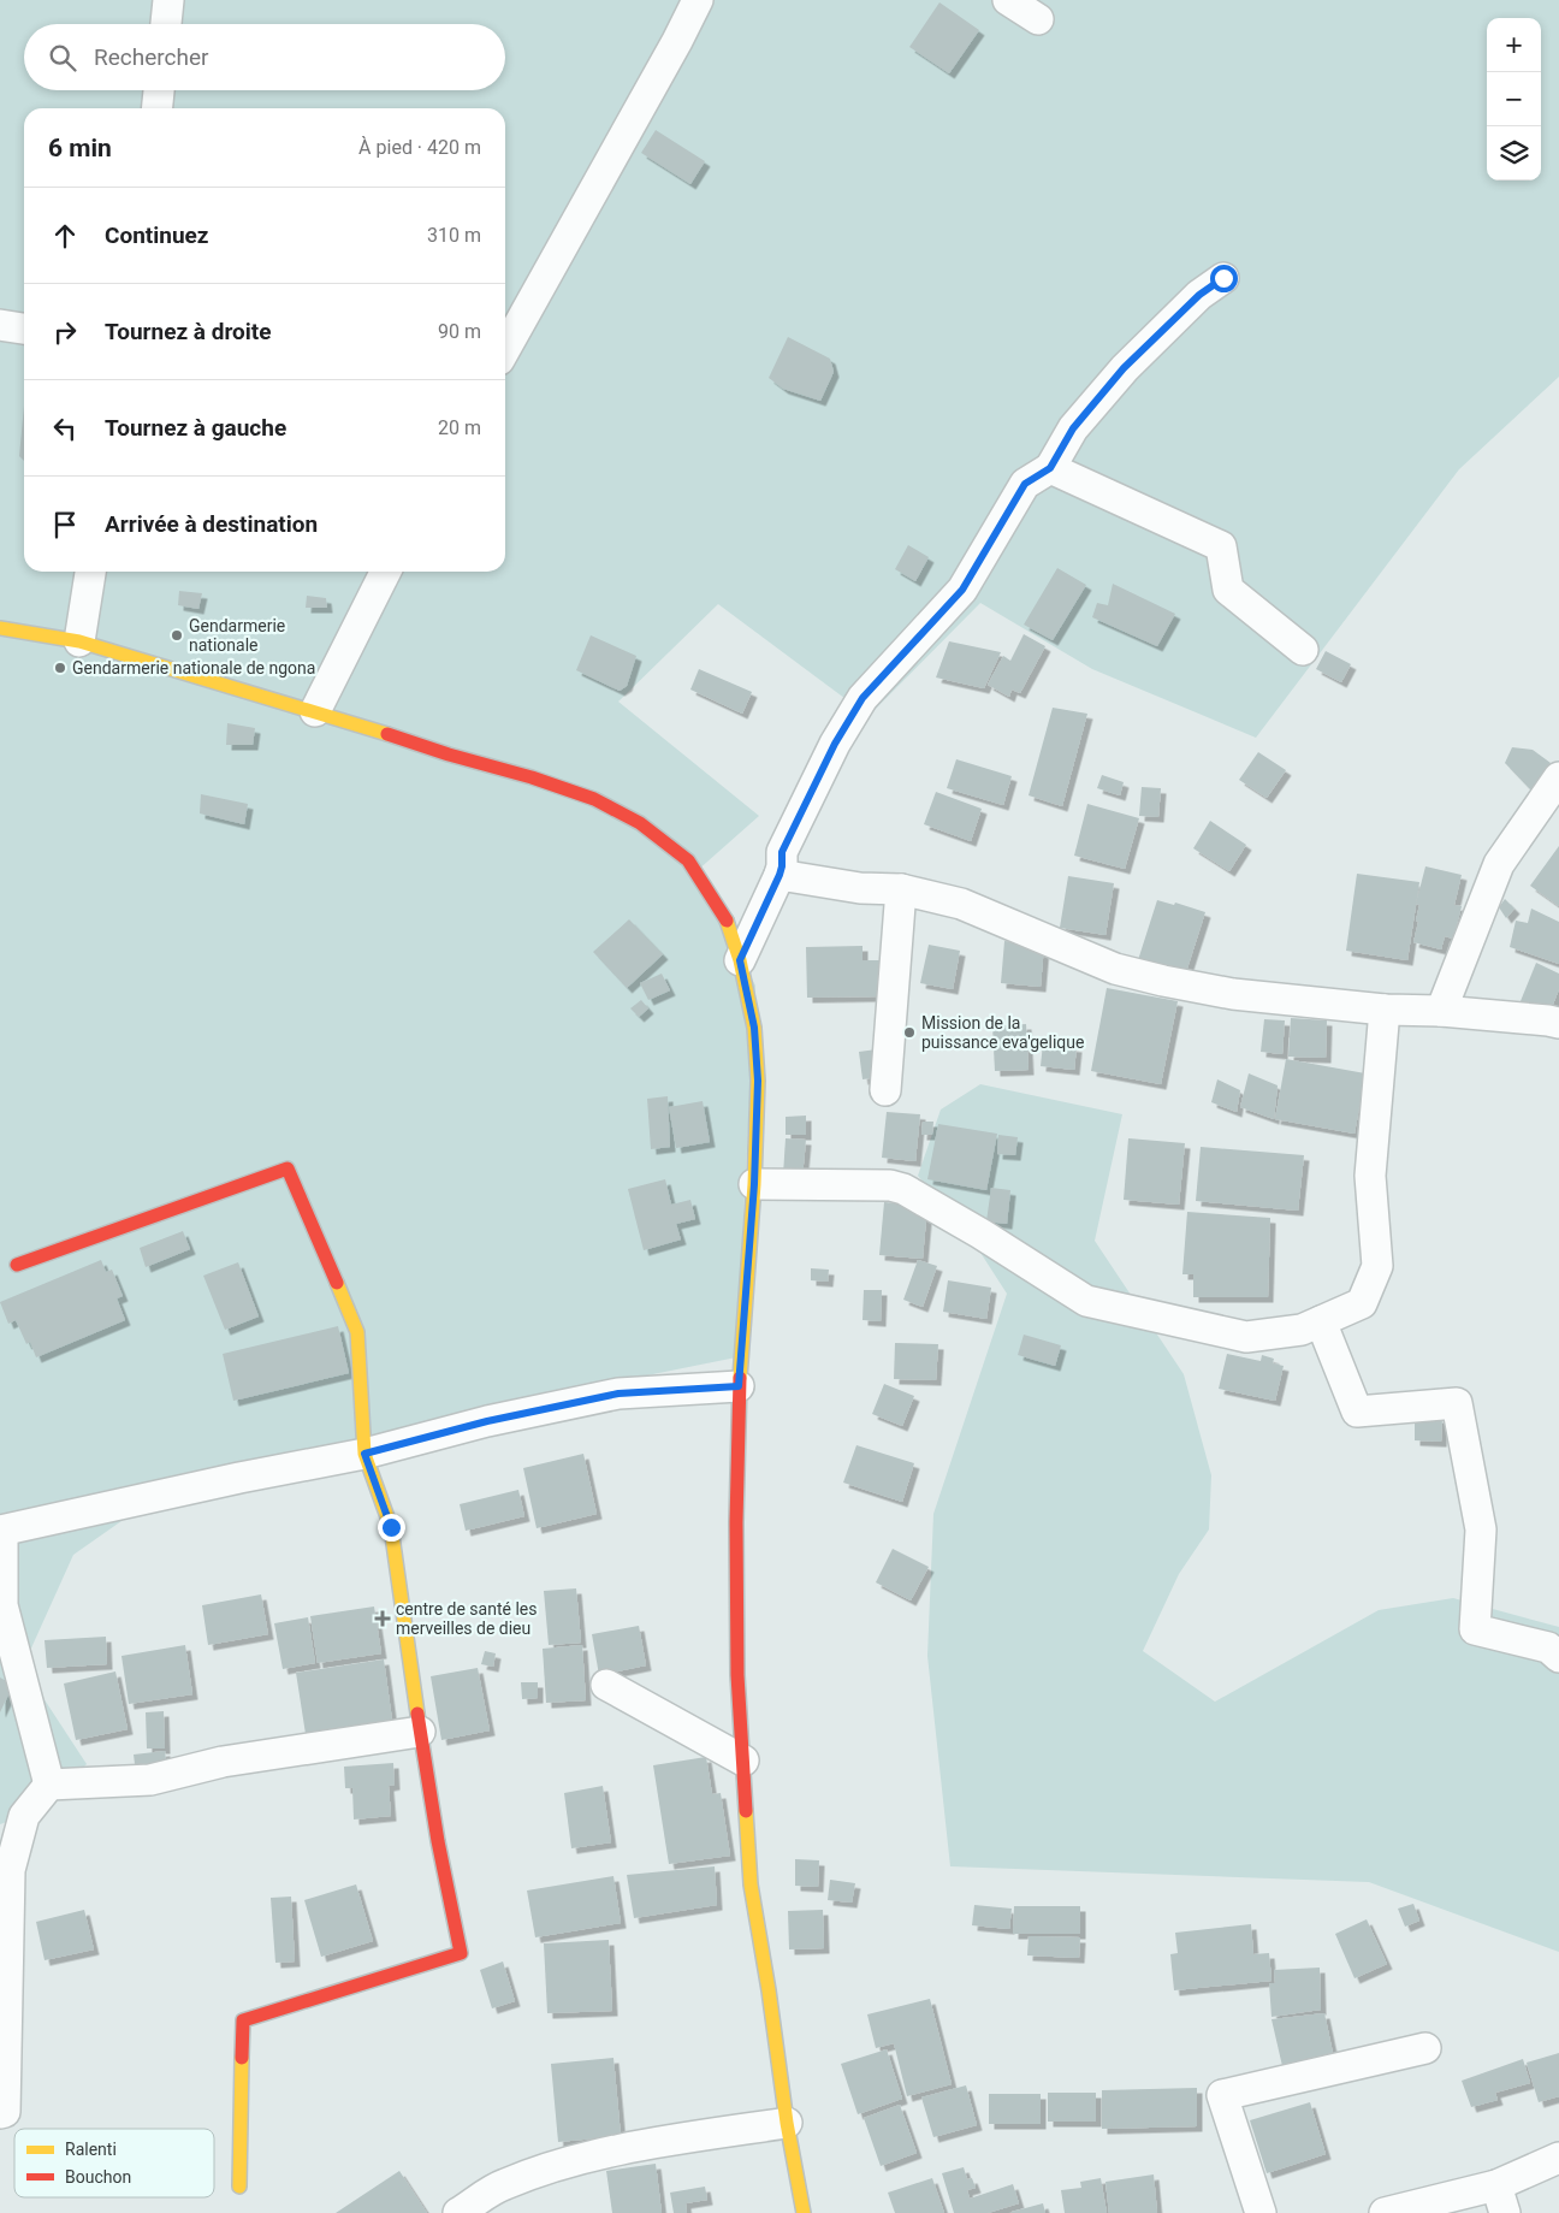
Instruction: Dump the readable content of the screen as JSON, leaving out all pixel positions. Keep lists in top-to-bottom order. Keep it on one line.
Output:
{"places":{"other":["Gendarmerie nationale","Gendarmerie nationale de ngona","Mission de la puissance eva'gelique"],"health":["centre de santé les merveilles de dieu"]},"legend":["Ralenti","Bouchon"],"page":{"map_buttons":["+","−"],"search":"Rechercher","heading":["6 min","À pied · 420 m"],"list":[["Continuez","310 m"],["Tournez à droite","90 m"],["Tournez à gauche","20 m"],"Arrivée à destination"]}}
